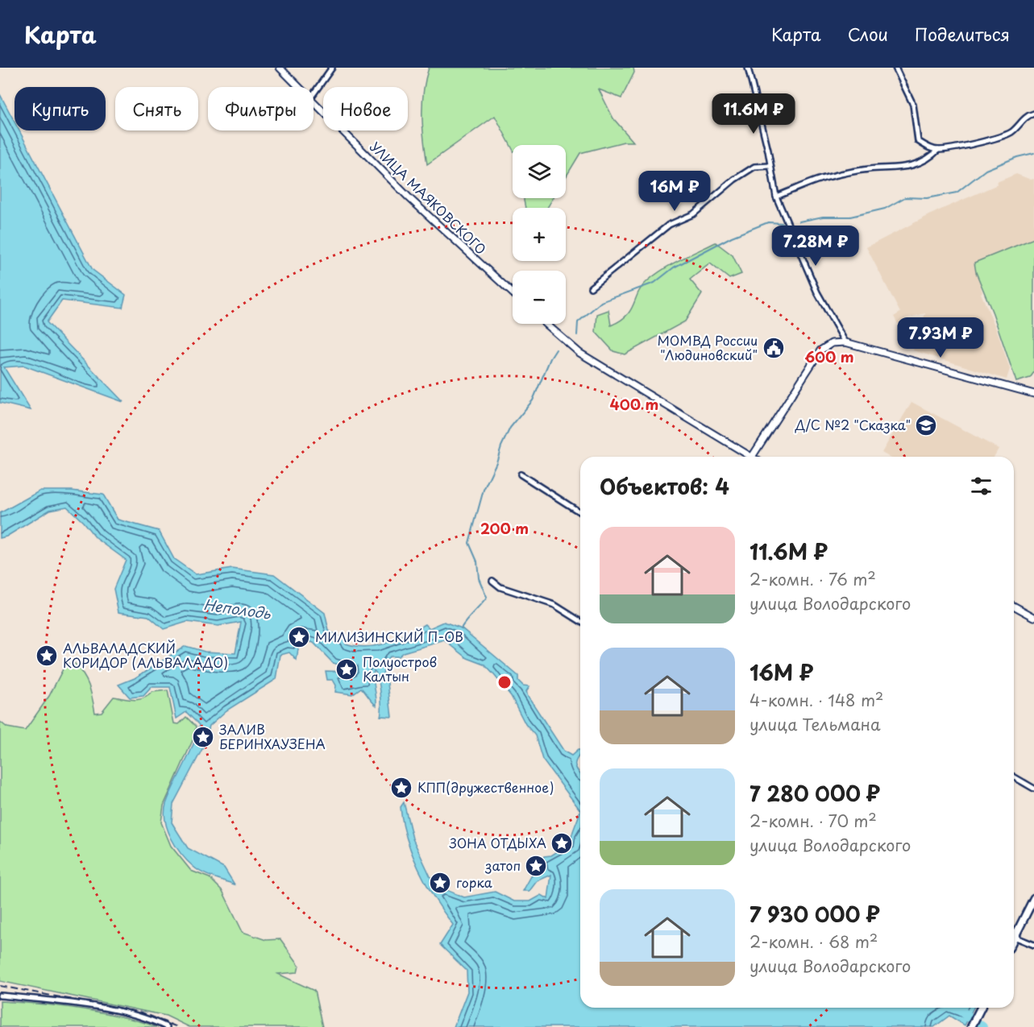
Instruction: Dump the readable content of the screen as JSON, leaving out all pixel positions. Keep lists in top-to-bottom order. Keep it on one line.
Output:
{"streets":{"street":["УЛИЦА МАЯКОВСКОГО"]},"water":["Неполодь"],"places":{"public building":["МОМВД России \"Людиновский\""],"school or university":["Д/С №2 \"Сказка\""],"place":["МИЛИЗИНСКИЙ П-ОВ","АЛЬВАЛАДСКИЙ КОРИДОР (АЛЬВАЛАДО)","Полуостров Калтын","ЗАЛИВ БЕРИНХАУЗЕНА","КПП(дружественное)","ЗОНА ОТДЫХА","затоп","горка"]},"page":{"header":"Карта","nav":["Карта","Слои","Поделиться"],"chip":["Купить","Снять","Фильтры","Новое"],"price":["11.6M ₽","16M ₽","7.28M ₽","7.93M ₽"],"map_buttons":["+","−"],"heading":"Объектов: 4","list":[{"name":"11.6M ₽","note":"2-комн. · 76 m² · улица Володарского"},{"name":"16M ₽","note":"4-комн. · 148 m² · улица Тельмана"},{"name":"7 280 000 ₽","note":"2-комн. · 70 m² · улица Володарского"},{"name":"7 930 000 ₽","note":"2-комн. · 68 m² · улица Володарского"}]},"rings":["600 m","400 m","200 m"]}
